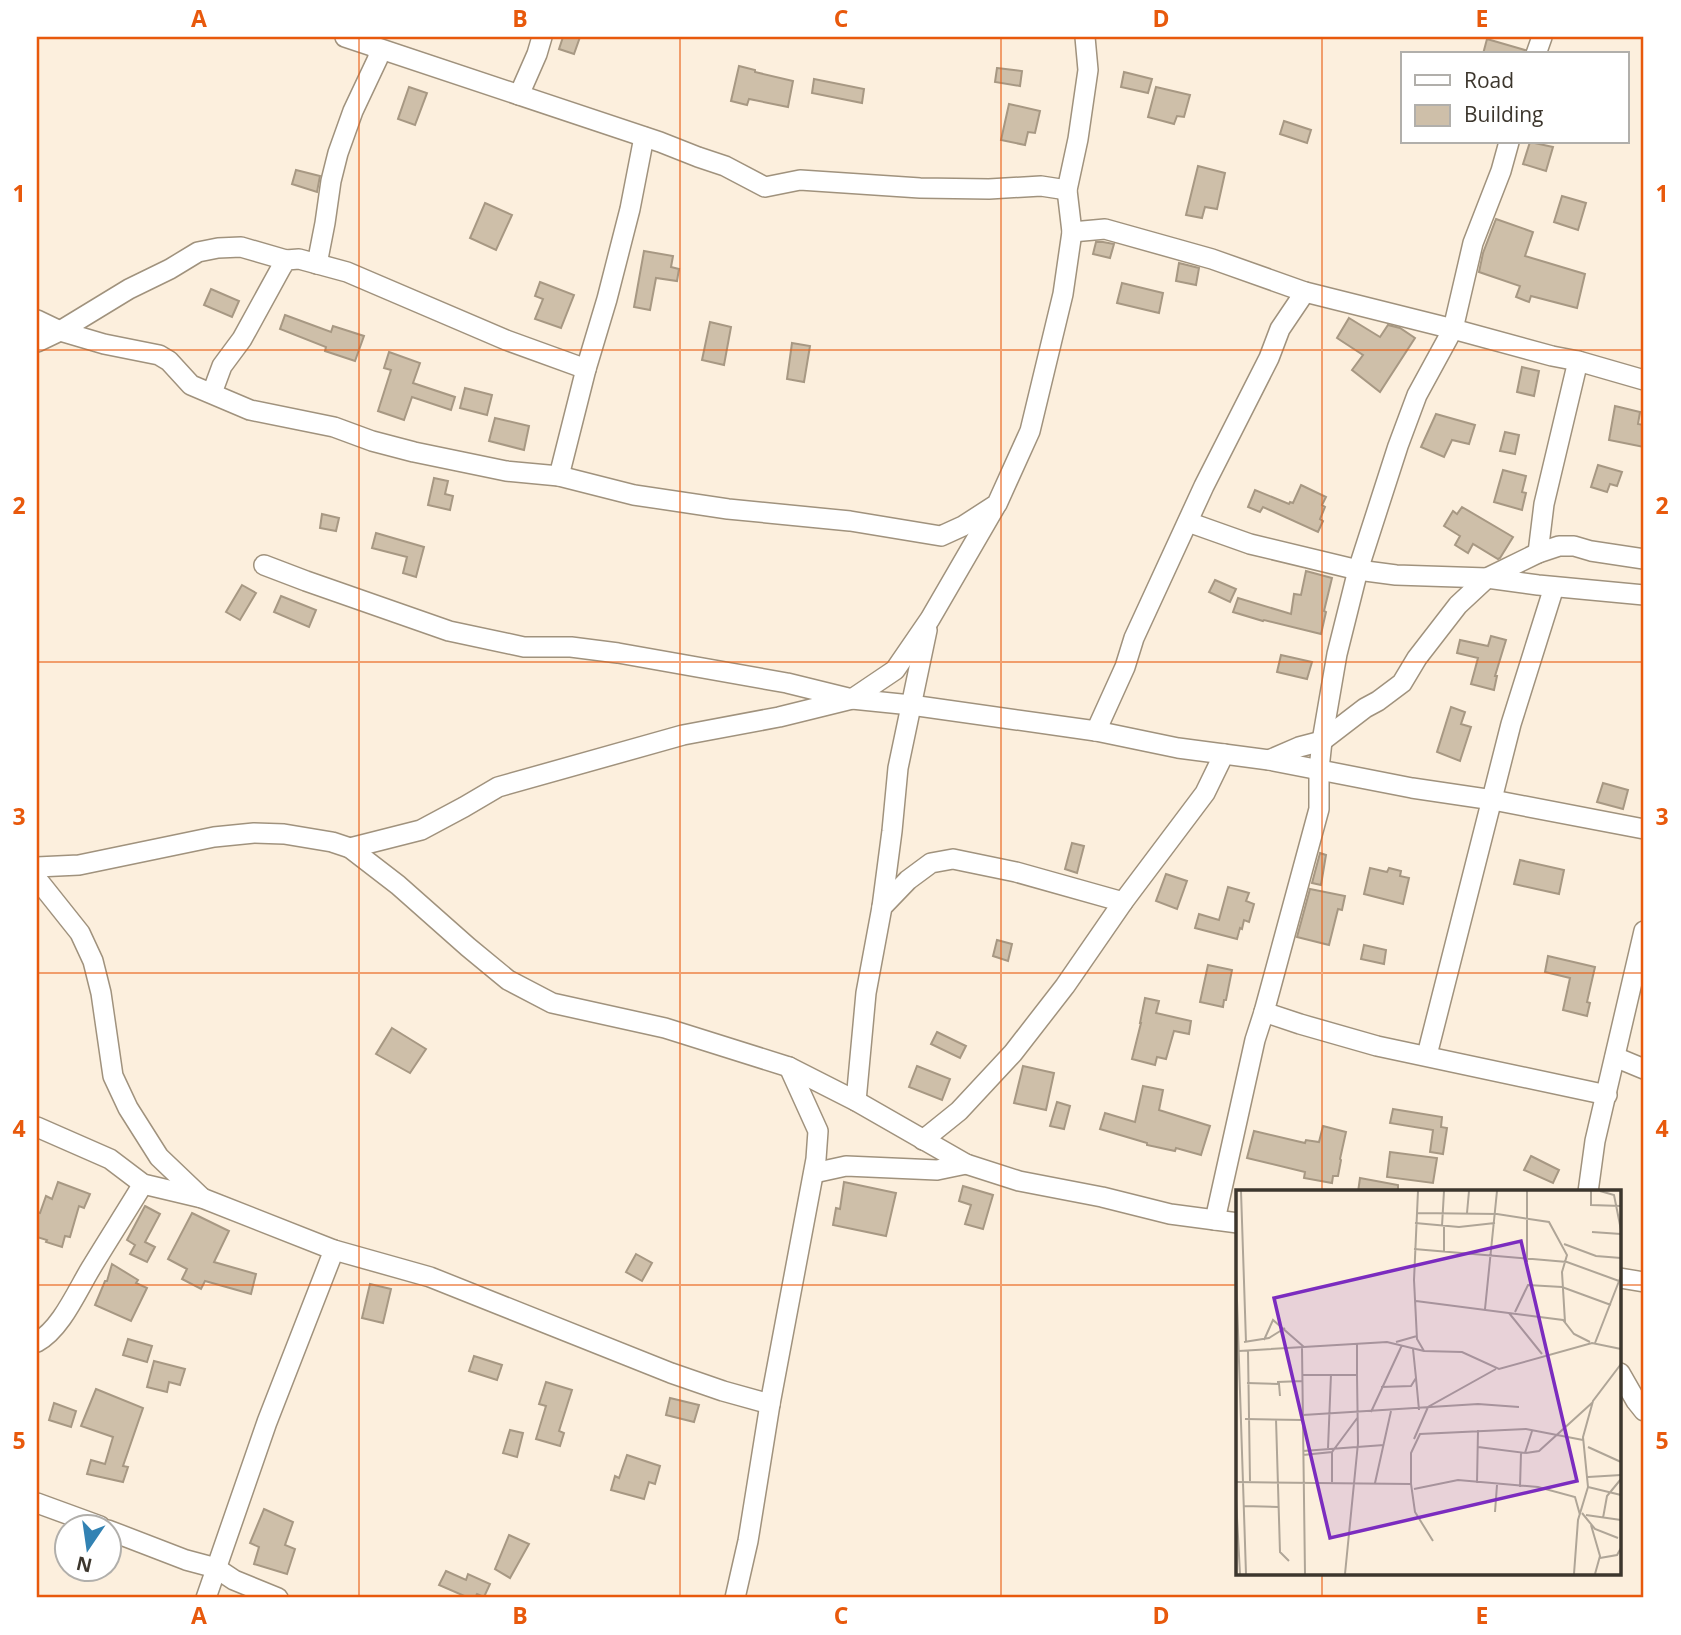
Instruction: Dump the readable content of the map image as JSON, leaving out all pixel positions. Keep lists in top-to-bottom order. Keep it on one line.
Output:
{"legend":["Road","Building"],"north":"bottom","grid":{"columns":["A","B","C","D","E"],"rows":["1","2","3","4","5"]}}
